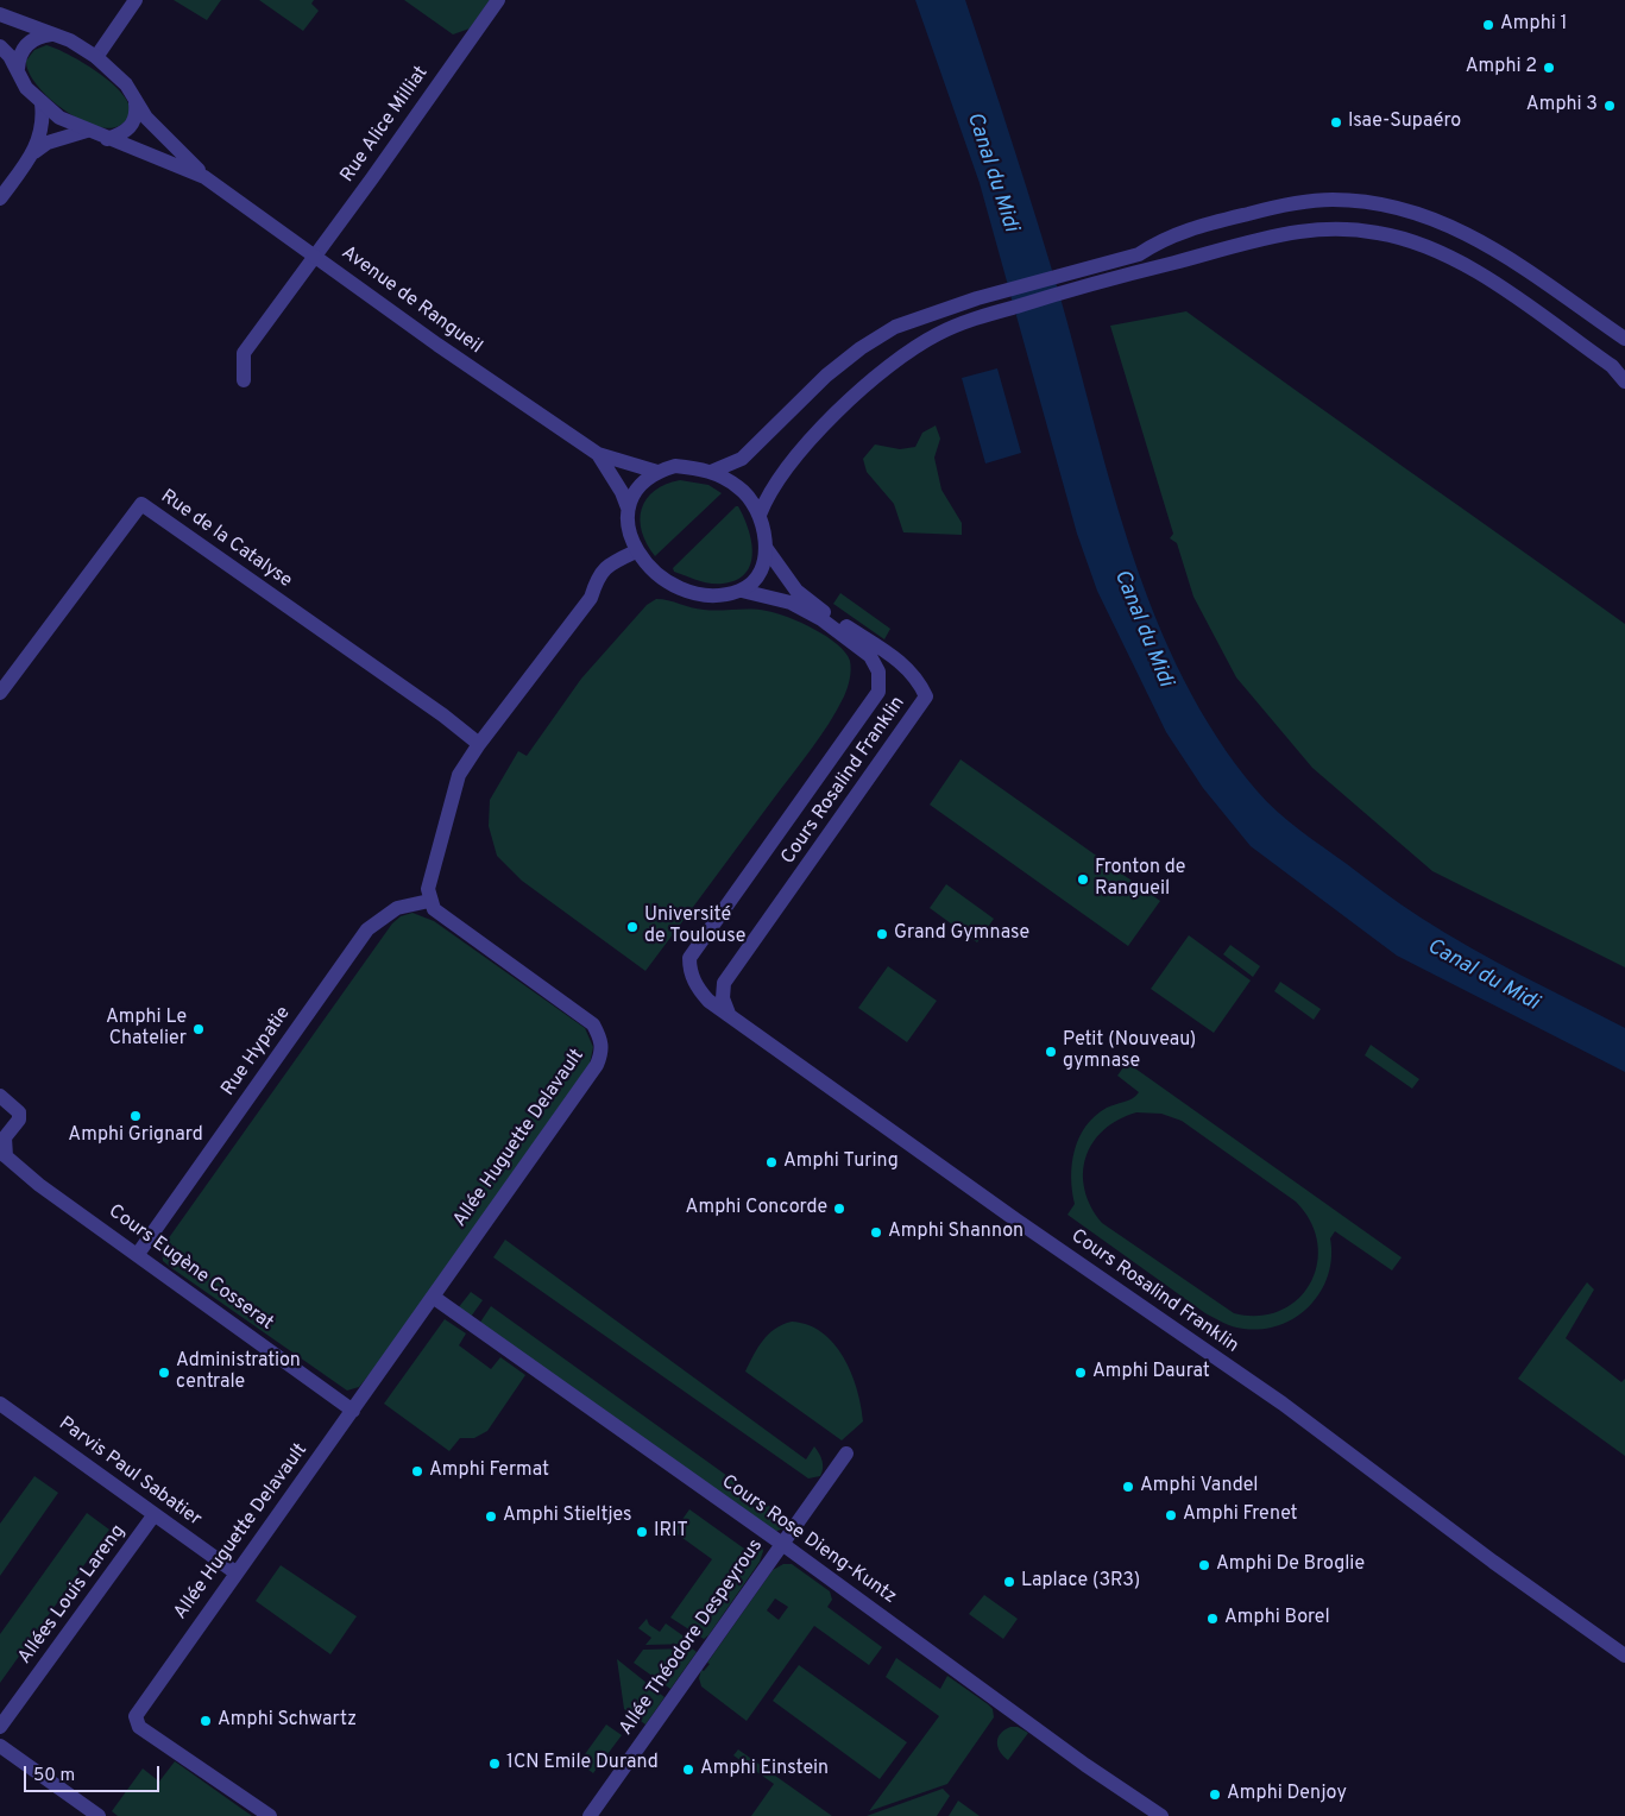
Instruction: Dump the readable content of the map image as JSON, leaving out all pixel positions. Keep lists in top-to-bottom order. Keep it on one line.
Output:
{"streets":{"street":["Rue Alice Milliat","Avenue de Rangueil","Rue de la Catalyse","Cours Rosalind Franklin","Rue Hypatie","Allée Huguette Delavault","Cours Eugène Cosserat","Parvis Paul Sabatier","Cours Rose Dieng-Kuntz","Allées Louis Lareng","Allée Théodore Despeyrous"]},"crossings":[["Rue Alice Milliat","Avenue de Rangueil"],["Avenue de Rangueil","Cours Rosalind Franklin"],["Rue Hypatie","Allée Huguette Delavault"],["Rue Hypatie","Cours Eugène Cosserat"],["Allée Huguette Delavault","Cours Eugène Cosserat"],["Allée Huguette Delavault","Parvis Paul Sabatier"],["Allée Huguette Delavault","Cours Rose Dieng-Kuntz"],["Parvis Paul Sabatier","Allées Louis Lareng"],["Cours Rose Dieng-Kuntz","Allée Théodore Despeyrous"]],"water":["Canal du Midi"],"places":["Amphi 1","Amphi 2","Amphi 3","Isae-Supaéro","Fronton de Rangueil","Université de Toulouse","Grand Gymnase","Amphi Le Chatelier","Petit (Nouveau) gymnase","Amphi Grignard","Amphi Turing","Amphi Concorde","Amphi Shannon","Administration centrale","Amphi Daurat","Amphi Fermat","Amphi Vandel","Amphi Frenet","Amphi Stieltjes","IRIT","Amphi De Broglie","Laplace (3R3)","Amphi Borel","Amphi Schwartz","1CN Emile Durand","Amphi Einstein","Amphi Denjoy"],"scale_bar":"50 m"}
